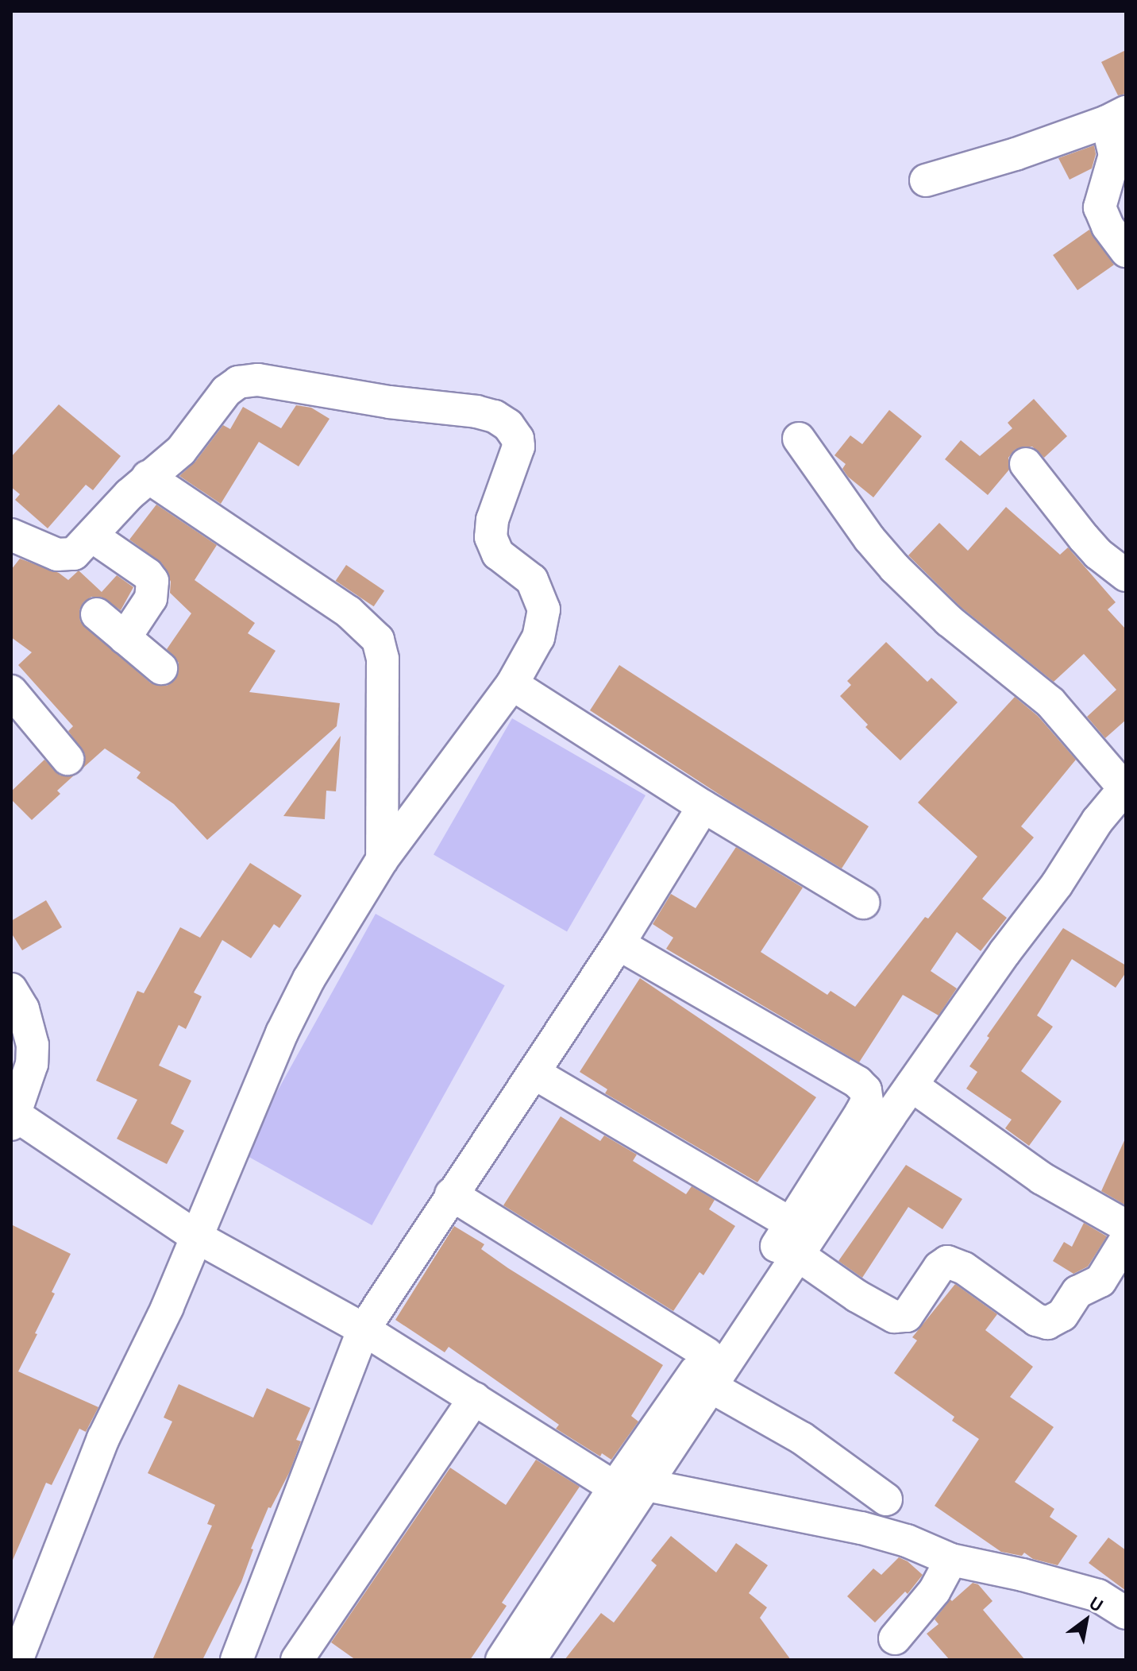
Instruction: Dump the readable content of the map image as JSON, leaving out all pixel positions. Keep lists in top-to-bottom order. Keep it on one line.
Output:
{"north":"top right"}
